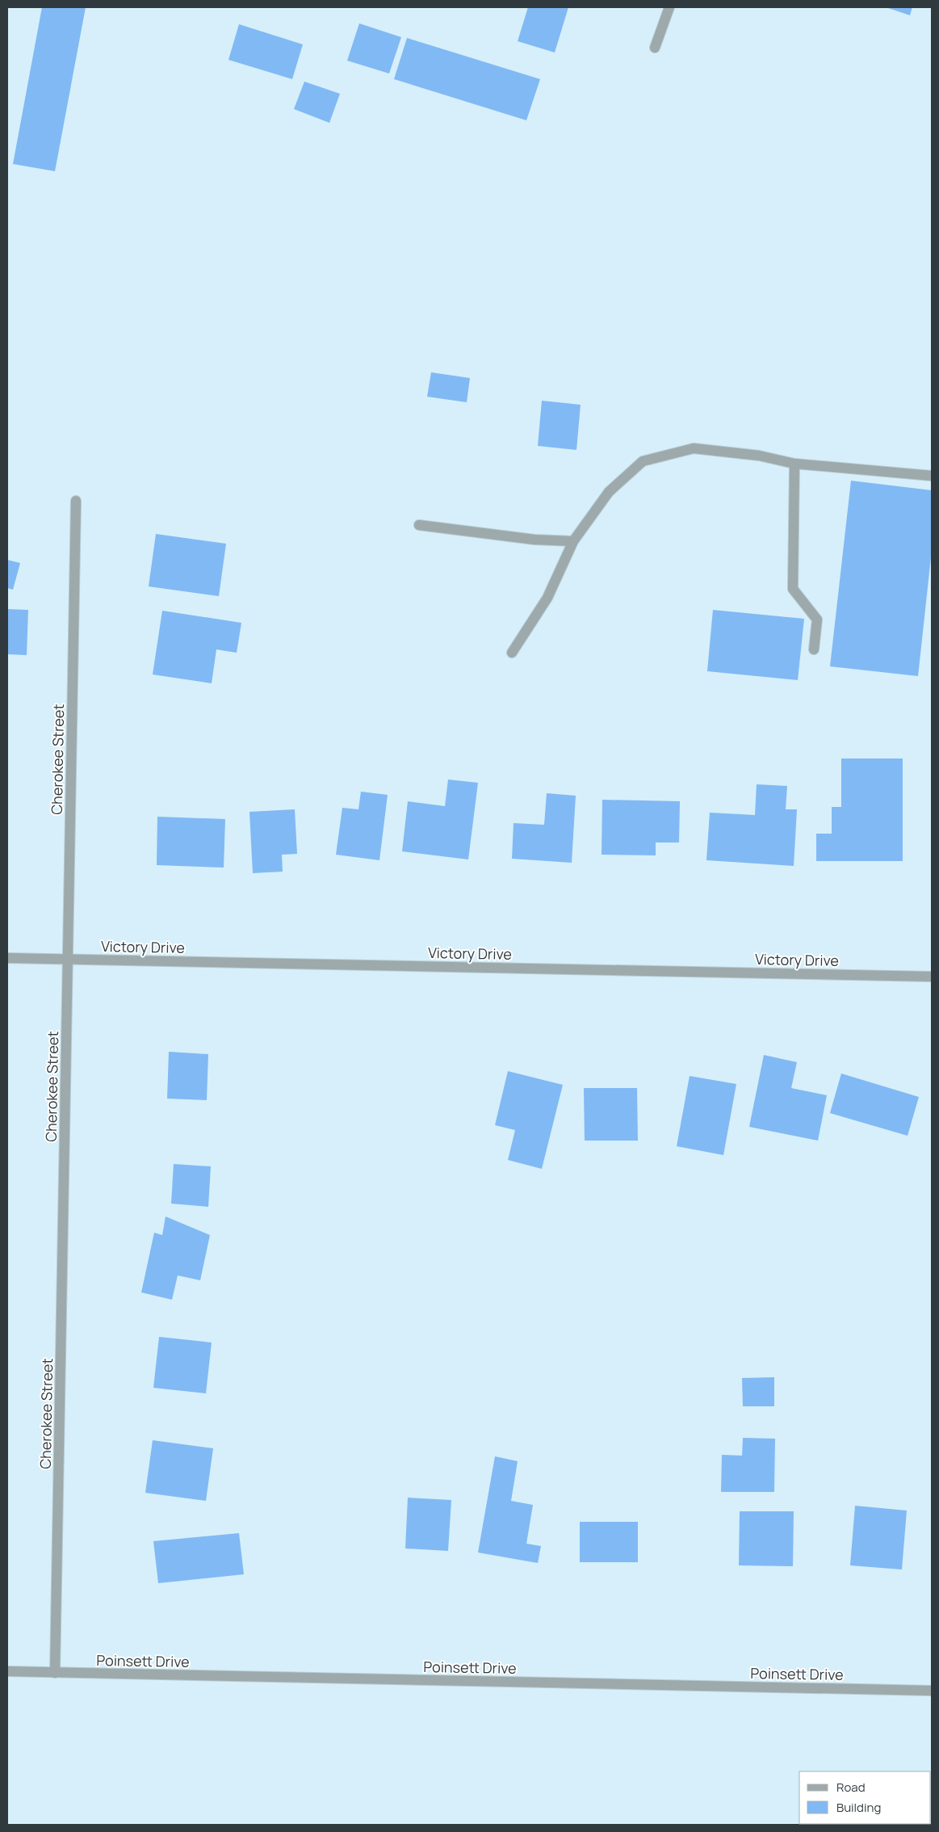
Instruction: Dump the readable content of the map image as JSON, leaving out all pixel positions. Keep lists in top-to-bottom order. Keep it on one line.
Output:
{"streets":{"street":["Cherokee Street","Victory Drive","Poinsett Drive"]},"crossings":[["Cherokee Street","Victory Drive"],["Cherokee Street","Poinsett Drive"]],"legend":["Road","Building"]}
